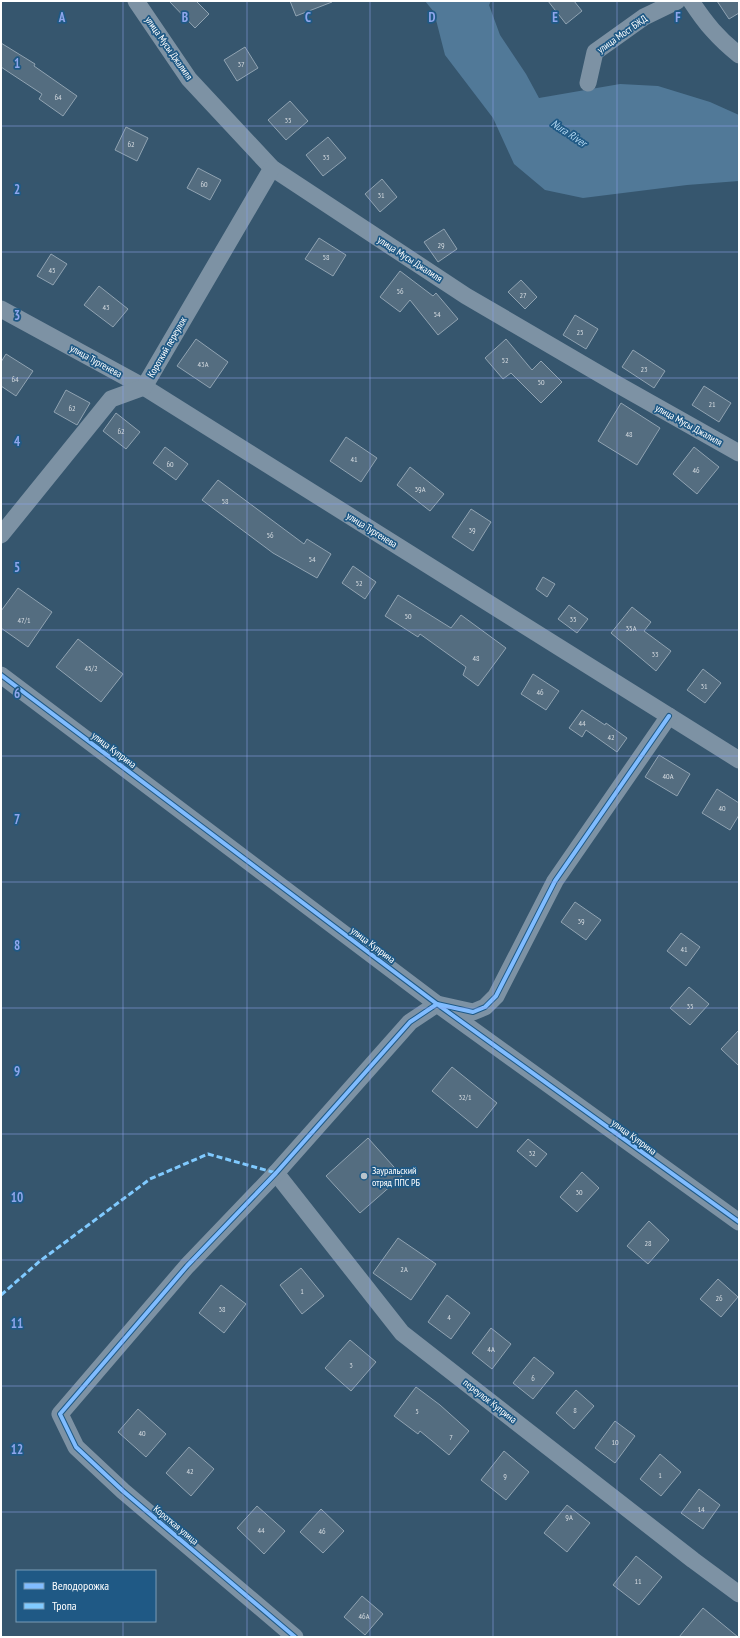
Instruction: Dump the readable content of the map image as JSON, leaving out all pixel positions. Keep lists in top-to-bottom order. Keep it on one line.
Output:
{"streets":{"street":["улица Мост БЖД","улица Мусы Джалиля","Короткий переулок","улица Тургенева","улица Куприна","переулок Куприна","Короткая улица"]},"crossings":[["улица Мусы Джалиля","Короткий переулок"],["Короткий переулок","улица Тургенева"],["переулок Куприна","Короткая улица"]],"water":["Nura River"],"places":["Зауральский отряд ППС РБ"],"house_numbers":["37","64","35","62","33","60","31","29","58","45","56","27","43","54","25","52","43А","23","64","50","21","62","62","48","41","60","46","39А","58","39","56","54","52","50","35","47/1","35А","33","48","45/2","31","46","44","42","40А","40","39","41","35","32/1","32","30","28","2А","1","26","38","4","4А","3","6","8","5","40","7","10","42","1","9","14","9А","44","46","11","46А"],"legend":["Велодорожка","Тропа"],"grid":{"columns":["A","B","C","D","E","F"],"rows":["1","2","3","4","5","6","7","8","9","10","11","12"]}}
